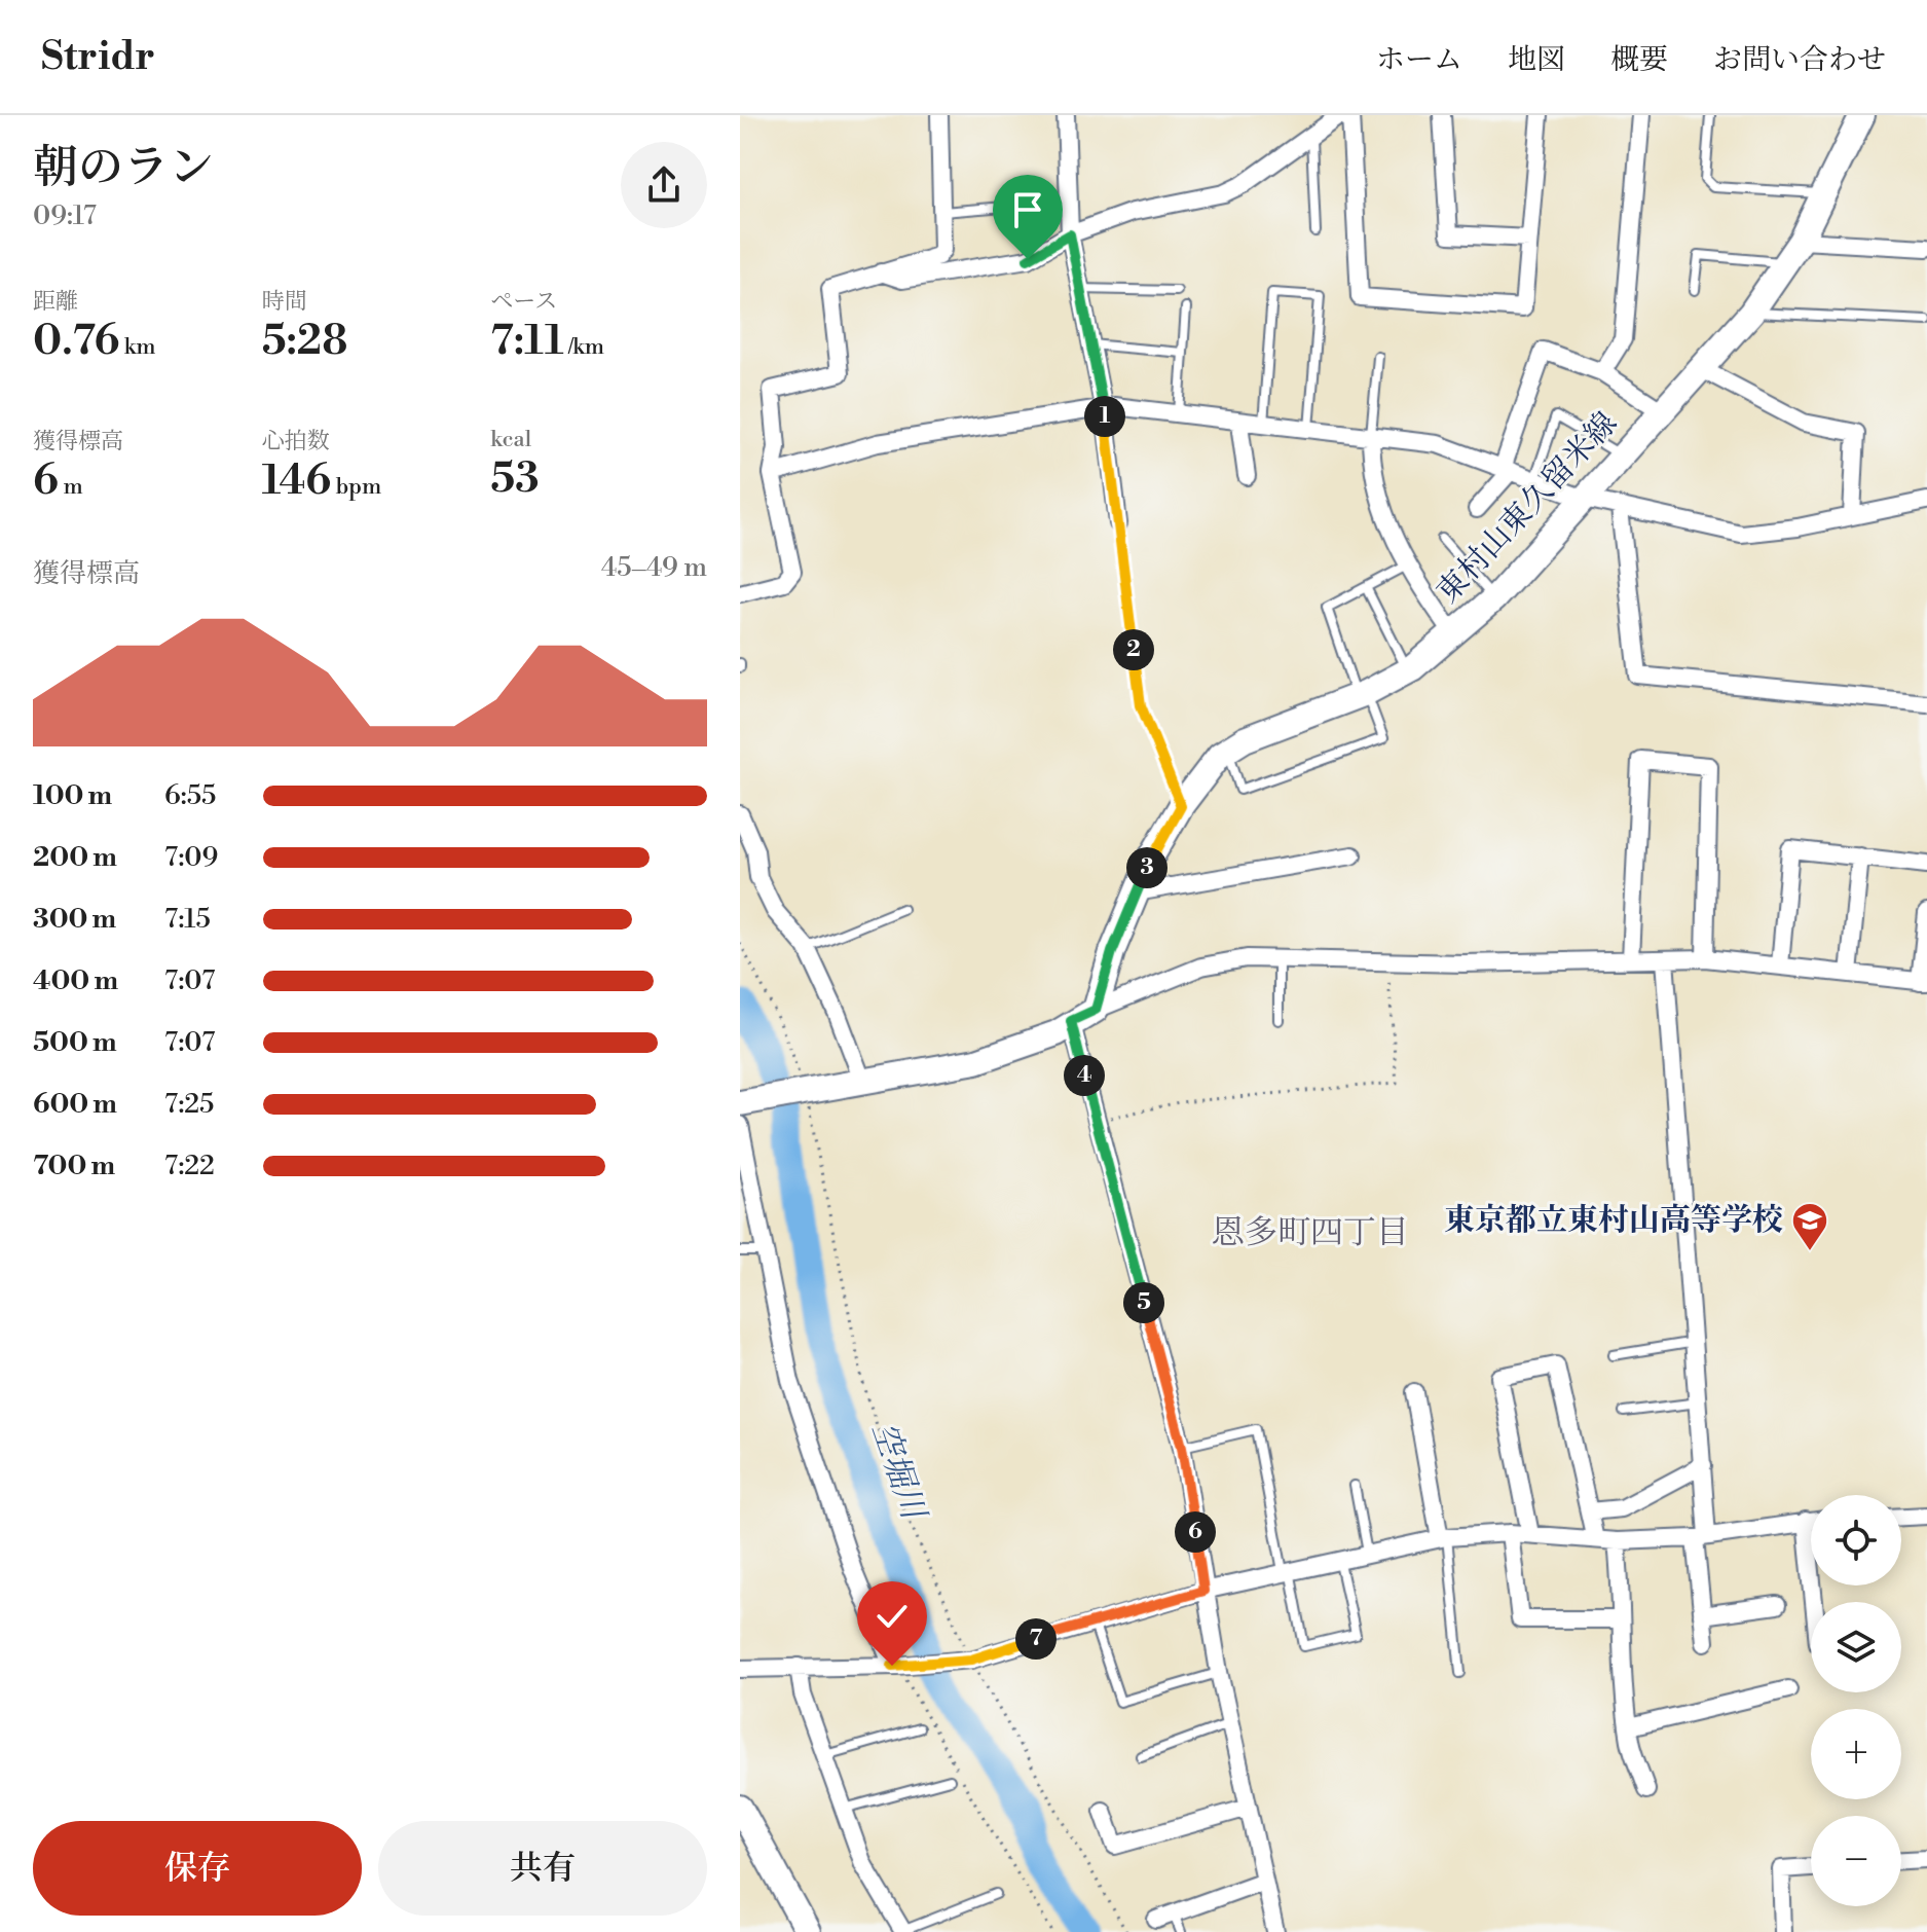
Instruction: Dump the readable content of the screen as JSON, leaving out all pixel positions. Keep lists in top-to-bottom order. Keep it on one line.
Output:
{"streets":{"main road":["東村山東久留米線"]},"districts":["恩多町四丁目"],"water":["空堀川"],"places":{"school or university":["東京都立東村山高等学校"]},"page":{"header":"Stridr","nav":["ホーム","地図","概要","お問い合わせ"],"heading":["朝のラン","09:17"],"stats":[["距離","0.76 km"],["時間","5:28"],["ペース","7:11 /km"],["獲得標高","6 m"],["心拍数","146 bpm"],["kcal","53"]],"pins":["1","2","3","4","5","6","7"],"chart":["獲得標高","45–49 m"],"list":[{"name":"100 m","note":"6:55"},{"name":"200 m","note":"7:09"},{"name":"300 m","note":"7:15"},{"name":"400 m","note":"7:07"},{"name":"500 m","note":"7:07"},{"name":"600 m","note":"7:25"},{"name":"700 m","note":"7:22"}],"map_buttons":["+","−"],"buttons":["保存","共有"]}}
